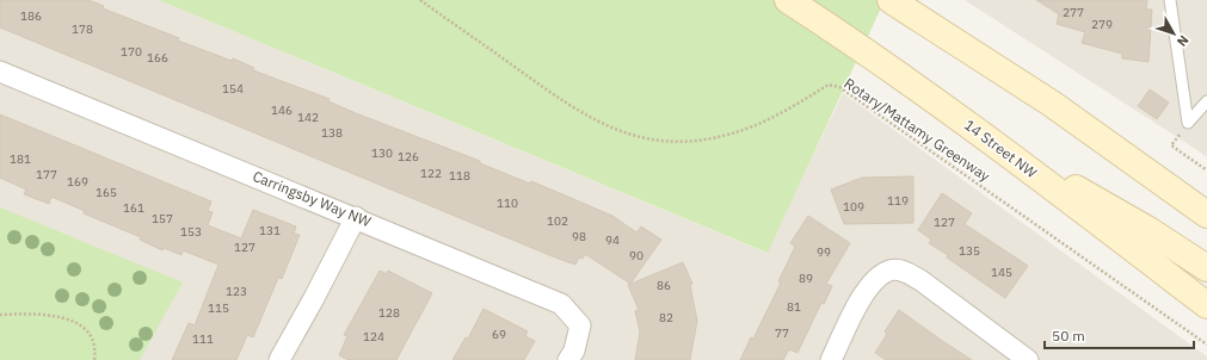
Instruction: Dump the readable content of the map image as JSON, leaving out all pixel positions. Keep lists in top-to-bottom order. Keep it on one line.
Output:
{"streets":{"main road":["14 Street NW"],"street":["Carringsby Way NW"],"path":["Rotary/Mattamy Greenway"]},"house_numbers":["277","186","279","178","170","166","154","146","142","138","130","126","181","122","177","118","169","165","119","110","109","161","157","102","127","131","153","98","94","127","135","99","90","145","89","86","123","81","115","128","82","77","69","124","111"],"scale_bar":"50 m","north":"bottom right"}
